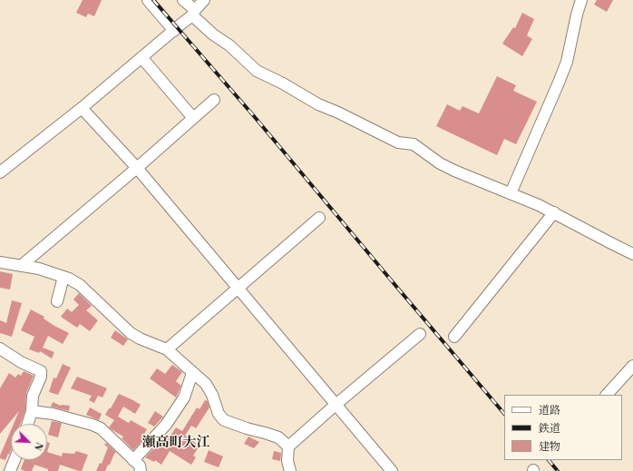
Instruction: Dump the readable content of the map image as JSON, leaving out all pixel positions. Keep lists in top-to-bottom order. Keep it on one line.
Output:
{"districts":["瀬高町大江"],"legend":["道路","鉄道","建物"],"north":"bottom right"}
